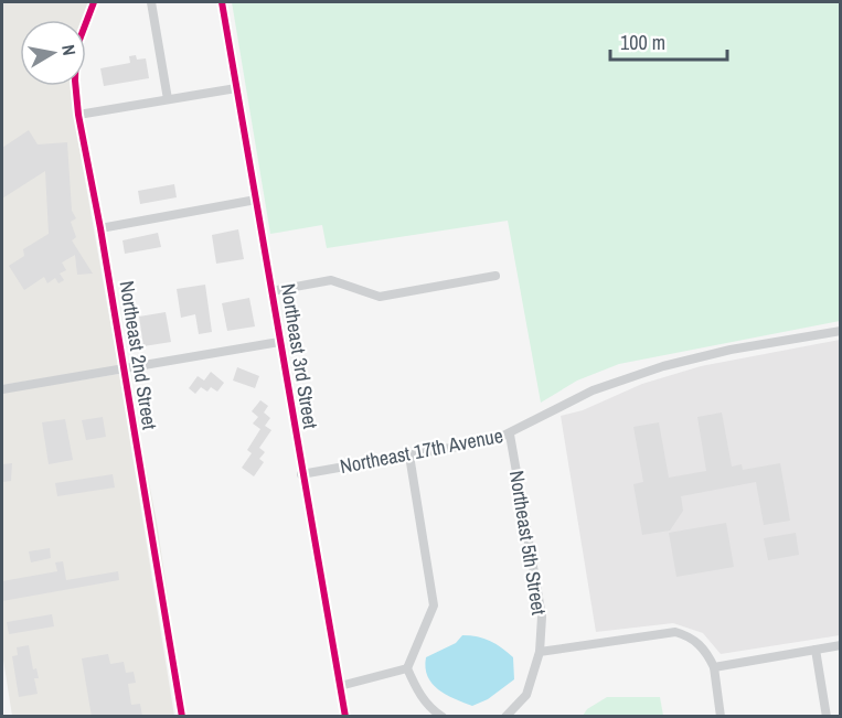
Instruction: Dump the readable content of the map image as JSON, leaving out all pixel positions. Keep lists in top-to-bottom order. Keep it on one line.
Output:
{"streets":{"street":["Northeast 2nd Street","Northeast 3rd Street","Northeast 17th Avenue","Northeast 5th Street"]},"crossings":[["Northeast 3rd Street","Northeast 17th Avenue"],["Northeast 17th Avenue","Northeast 5th Street"]],"scale_bar":"100 m","north":"right"}
